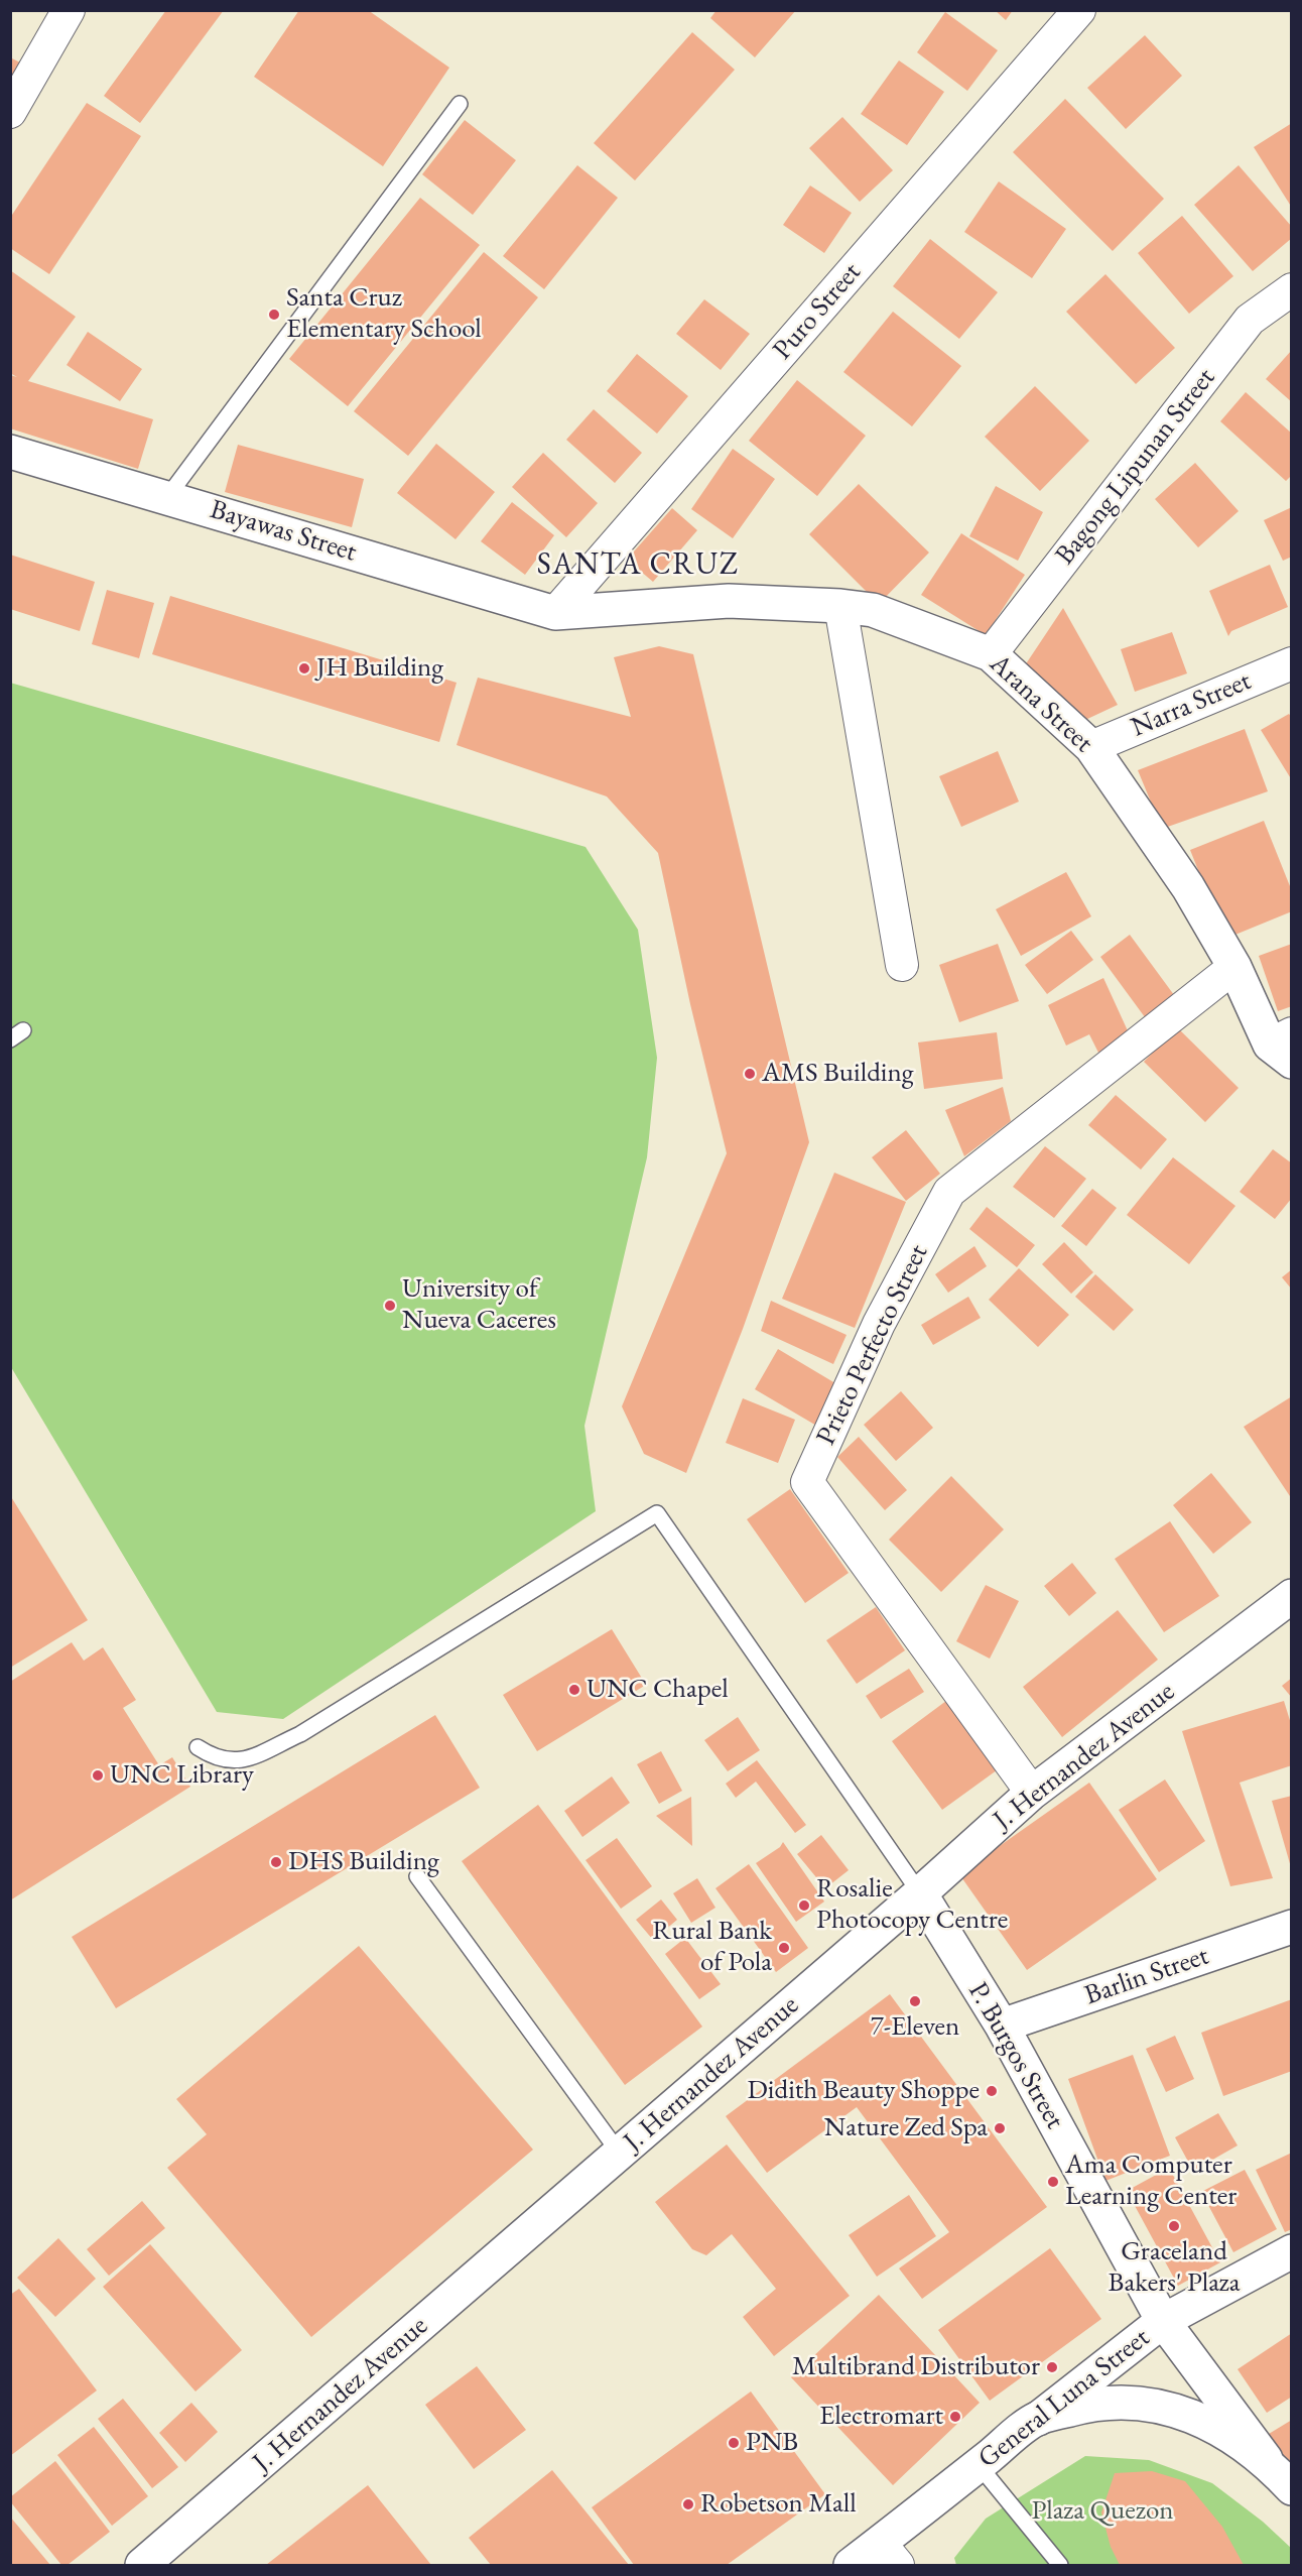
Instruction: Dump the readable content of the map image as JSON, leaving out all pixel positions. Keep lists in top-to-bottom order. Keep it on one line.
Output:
{"streets":{"street":["Puro Street","Bagong Lipunan Street","Bayawas Street","Arana Street","Narra Street","Prieto Perfecto Street","J. Hernandez Avenue","Barlin Street","P. Burgos Street","General Luna Street"]},"crossings":[["Puro Street","Bayawas Street"],["Puro Street","Arana Street"],["Bagong Lipunan Street","Arana Street"],["Bayawas Street","Arana Street"],["Arana Street","Narra Street"],["Arana Street","Prieto Perfecto Street"],["Prieto Perfecto Street","J. Hernandez Avenue"],["J. Hernandez Avenue","P. Burgos Street"],["Barlin Street","P. Burgos Street"],["P. Burgos Street","General Luna Street"]],"districts":["SANTA CRUZ"],"parks":["Plaza Quezon"],"places":["Santa Cruz Elementary School","JH Building","AMS Building","University of Nueva Caceres","UNC Chapel","UNC Library","DHS Building","Rosalie Photocopy Centre","Rural Bank of Pola","7-Eleven","Didith Beauty Shoppe","Nature Zed Spa","Ama Computer Learning Center","Graceland Bakers' Plaza","Multibrand Distributor","Electromart","PNB","Robetson Mall"]}
